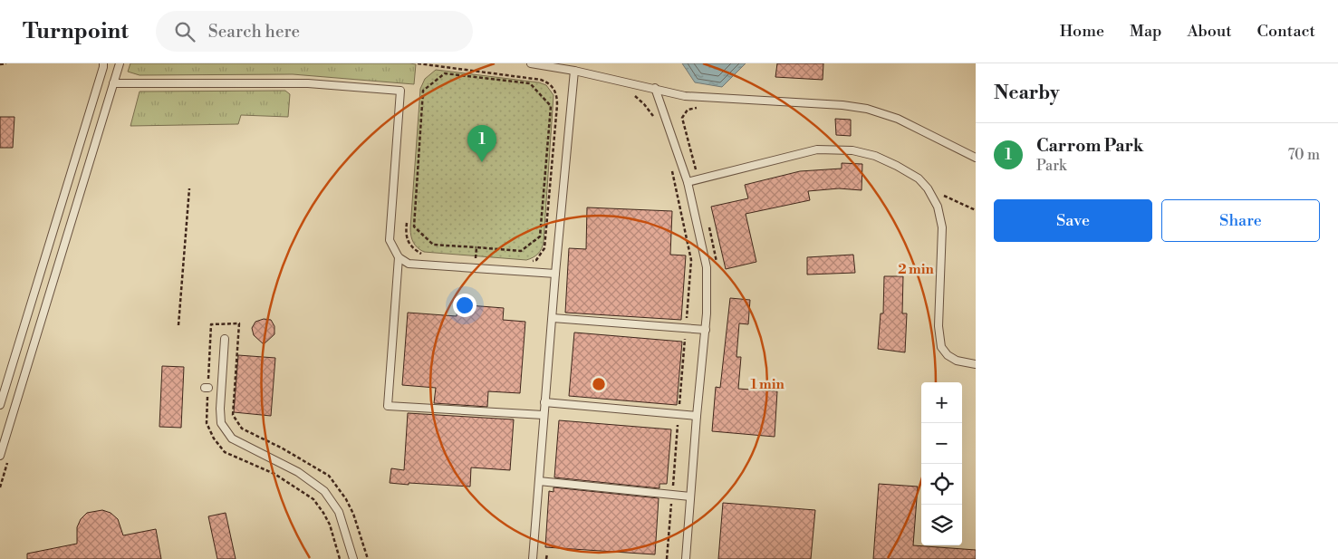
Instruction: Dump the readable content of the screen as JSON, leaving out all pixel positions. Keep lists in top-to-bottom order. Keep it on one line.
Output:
{"page":{"header":"Turnpoint","search":"Search here","nav":["Home","Map","About","Contact"],"heading":"Nearby","list":[{"mark":"1","name":"Carrom Park","note":"Park","value":"70 m"}],"pins":"1","buttons":["Save","Share"],"map_buttons":["+","−"]},"rings":["2 min","1 min"]}
